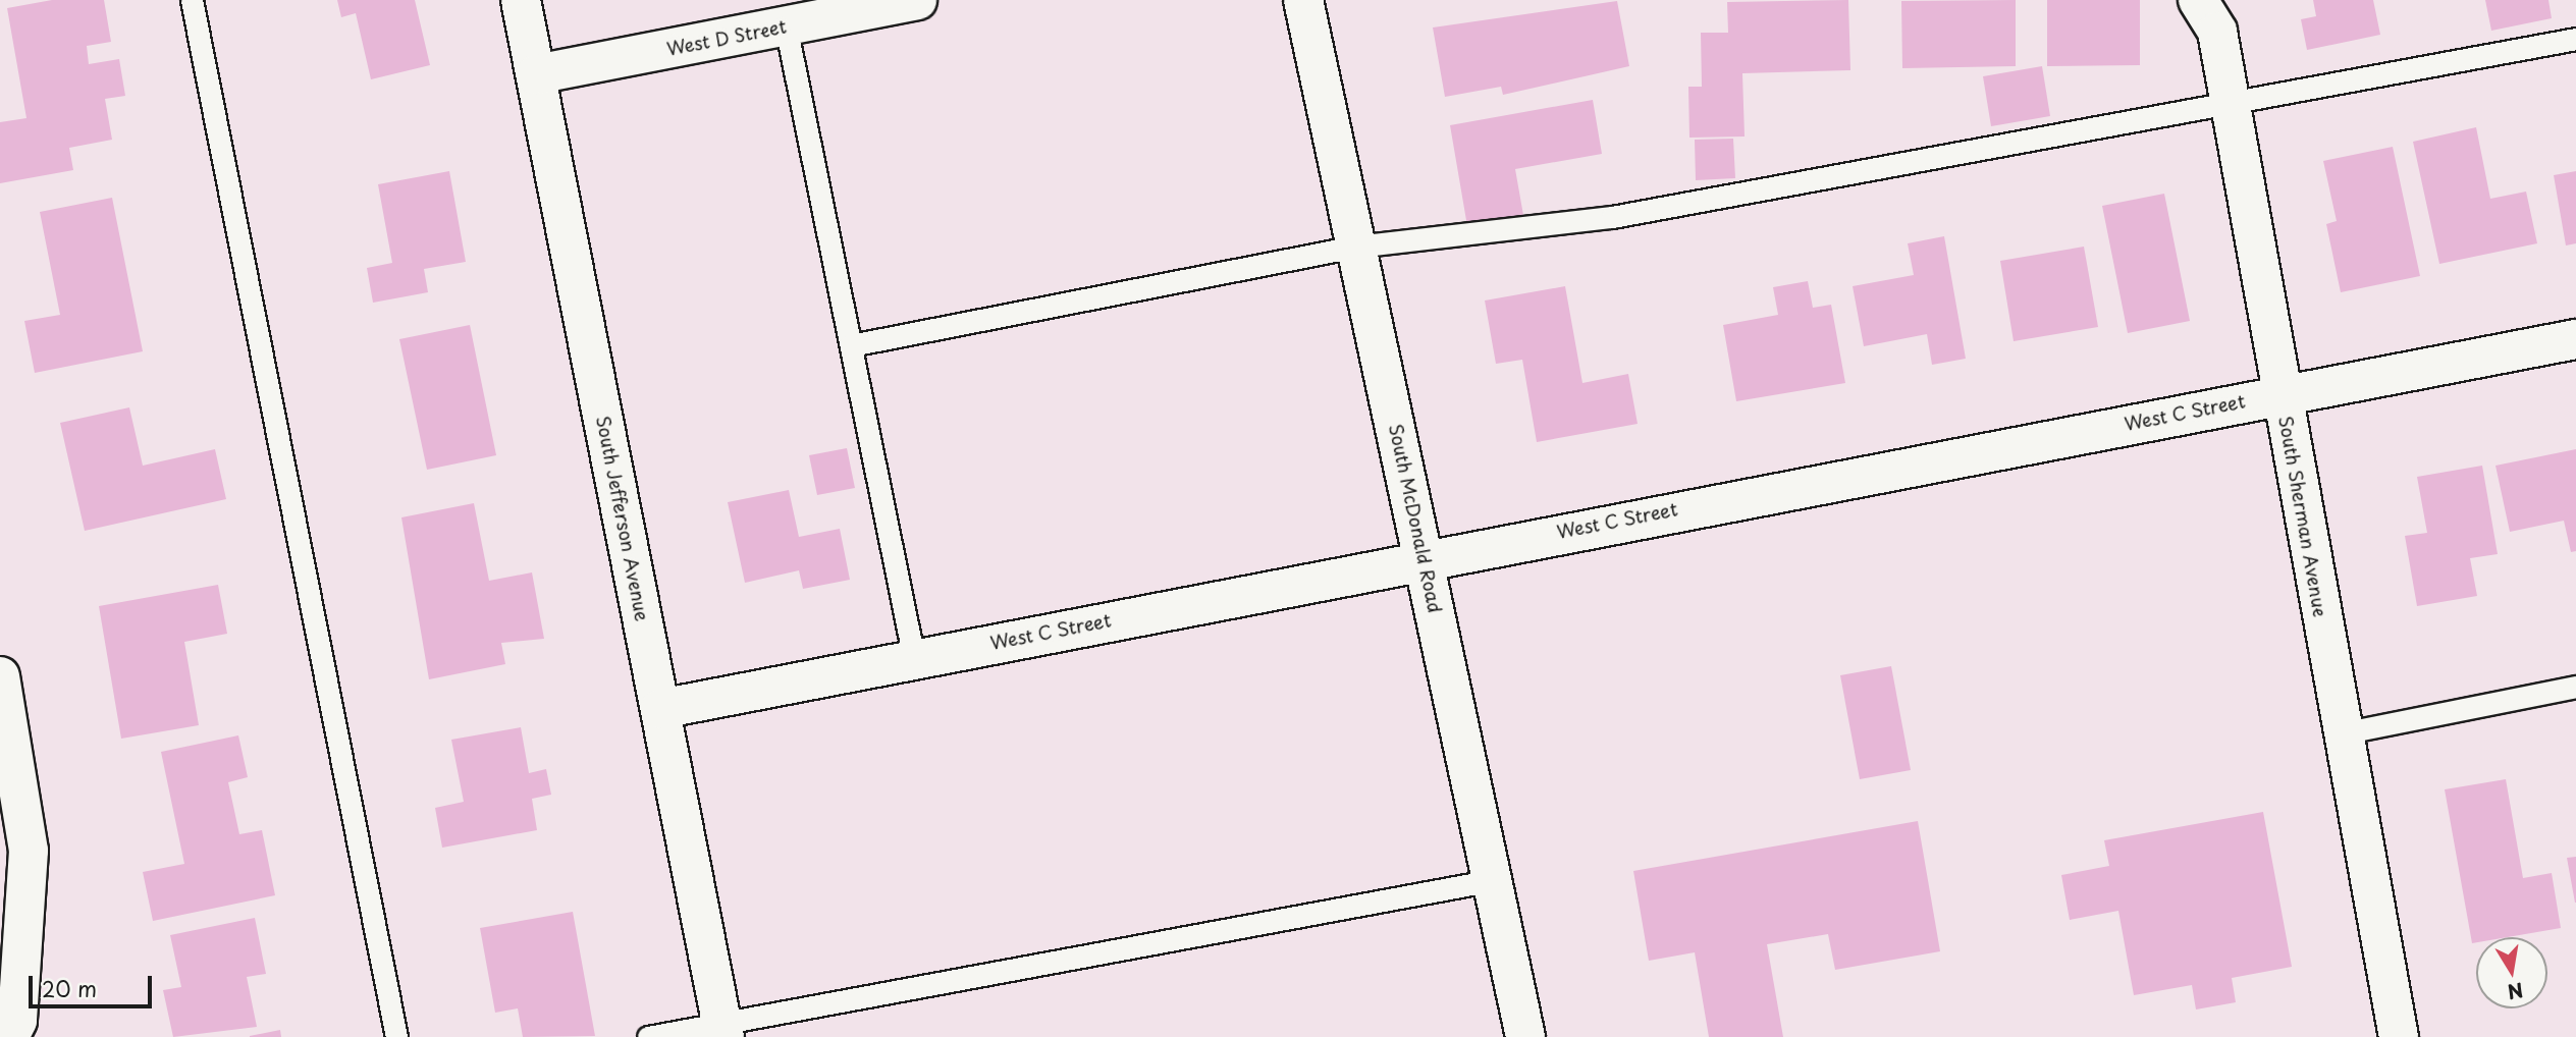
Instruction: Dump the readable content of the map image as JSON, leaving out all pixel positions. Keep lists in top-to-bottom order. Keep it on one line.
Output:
{"streets":{"street":["West D Street","West C Street","South Sherman Avenue","South Jefferson Avenue","South McDonald Road"]},"crossings":[["West D Street","South Jefferson Avenue"],["West C Street","South Sherman Avenue"],["West C Street","South Jefferson Avenue"],["West C Street","South McDonald Road"]],"scale_bar":"20 m","north":"bottom"}
